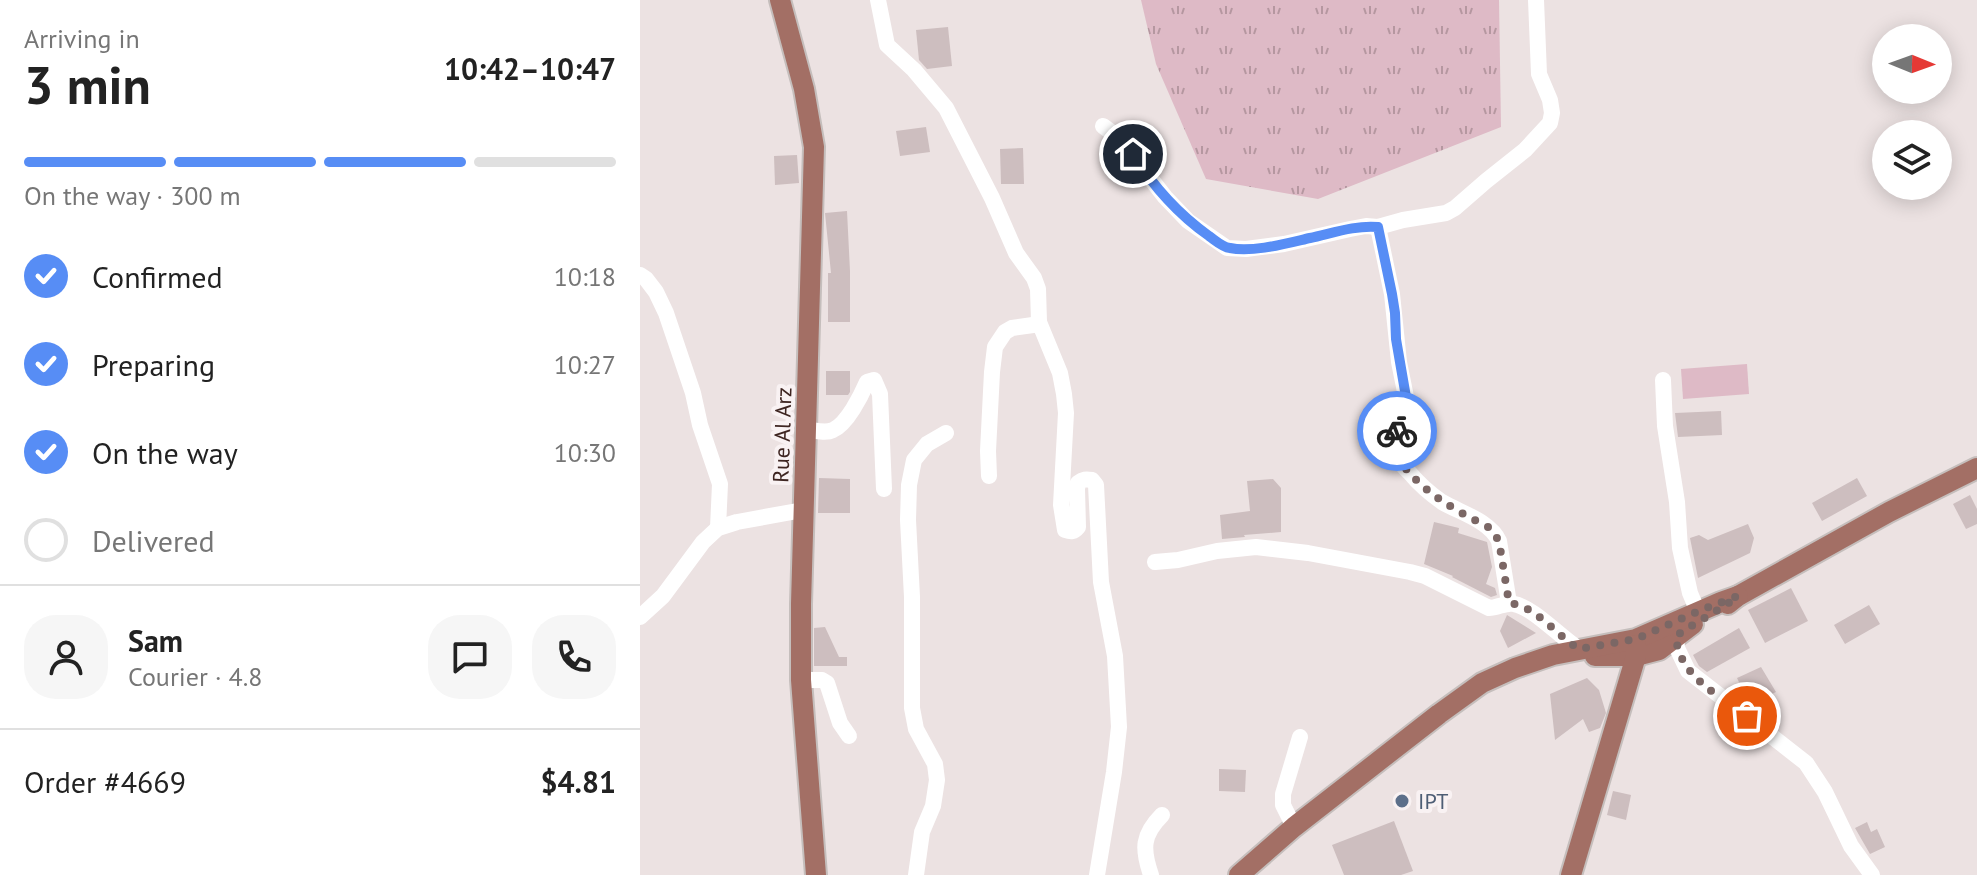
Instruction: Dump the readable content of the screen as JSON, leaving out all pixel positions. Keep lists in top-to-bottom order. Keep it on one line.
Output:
{"streets":{"main road":["Rue Al Arz"]},"places":["IPT"],"north":"right","page":{"heading":["3 min","Arriving in","10:42–10:47"],"panel":["Sam","Courier · 4.8","Order #4669","$4.81"],"bar":"On the way · 300 m","list":[["Confirmed","10:18"],["Preparing","10:27"],["On the way","10:30"],"Delivered"]}}
